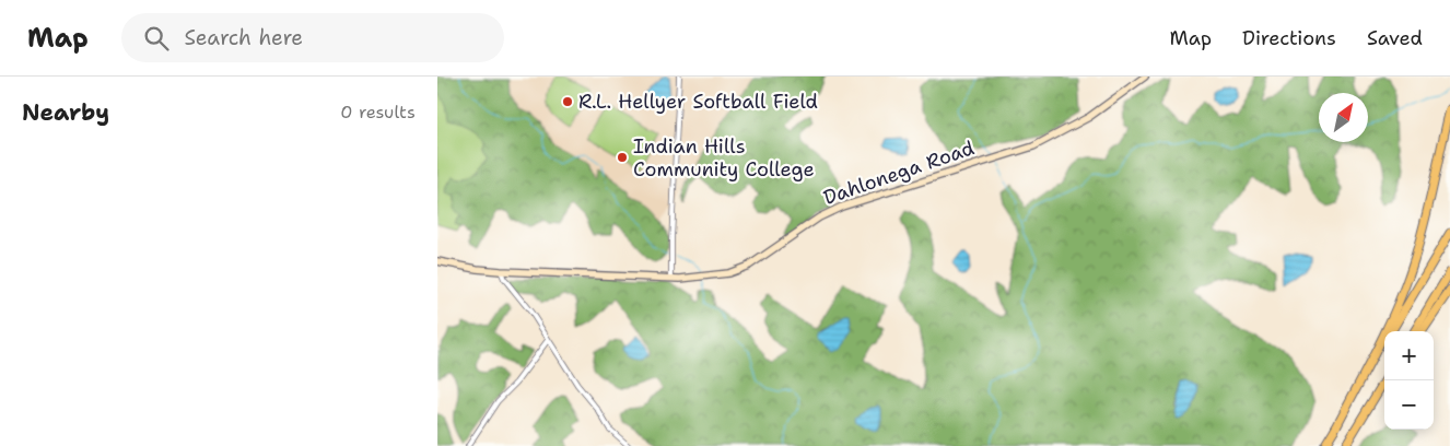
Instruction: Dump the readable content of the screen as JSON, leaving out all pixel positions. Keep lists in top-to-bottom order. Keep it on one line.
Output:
{"streets":{"main road":["Dahlonega Road"]},"places":["R.L. Hellyer Softball Field","Indian Hills Community College"],"north":"top right","page":{"header":"Map","search":"Search here","nav":["Map","Directions","Saved"],"heading":["Nearby","0 results"],"map_buttons":["+","−"]}}
